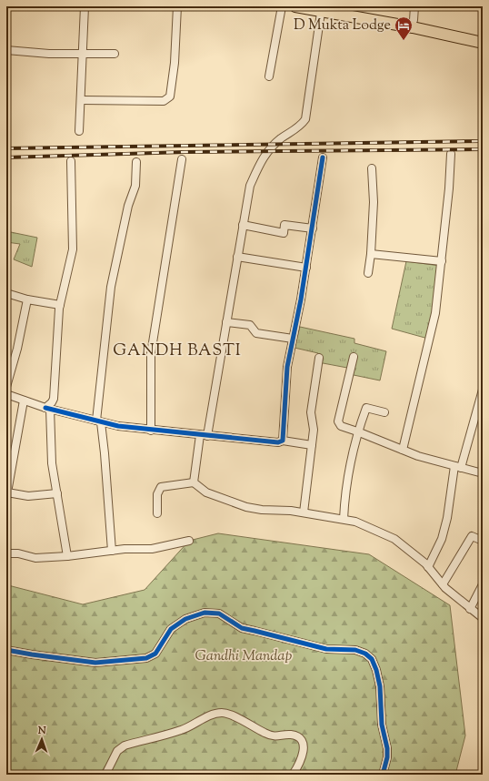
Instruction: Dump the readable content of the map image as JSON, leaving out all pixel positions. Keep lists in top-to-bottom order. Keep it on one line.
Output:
{"districts":["GANDH BASTI"],"parks":["Gandhi Mandap"],"places":{"hotel":["D Mukta Lodge"]},"north":"top"}
